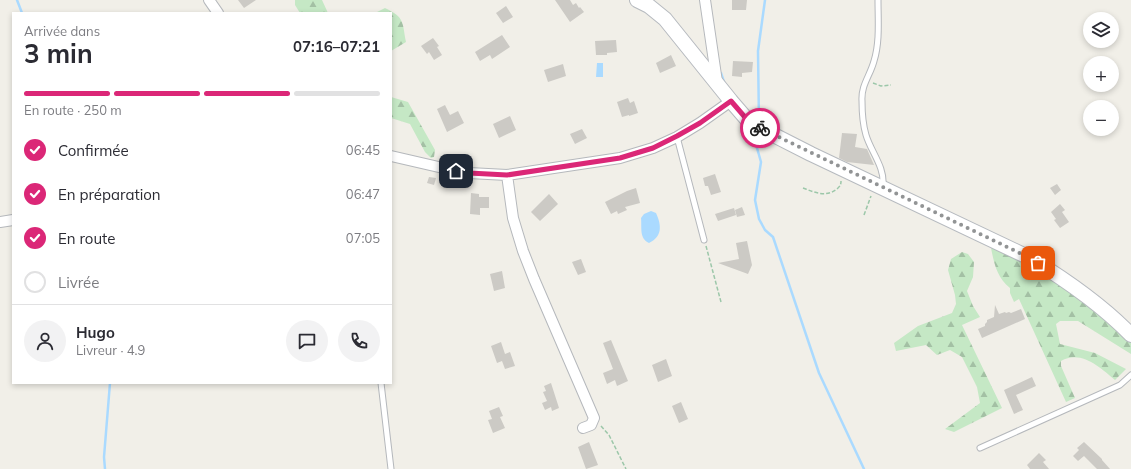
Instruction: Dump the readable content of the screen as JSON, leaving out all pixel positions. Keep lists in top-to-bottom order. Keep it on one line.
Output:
{"page":{"map_buttons":["+","−"],"heading":["3 min","Arrivée dans","07:16–07:21"],"panel":["Hugo","Livreur · 4.9"],"bar":"En route · 250 m","list":[["Confirmée","06:45"],["En préparation","06:47"],["En route","07:05"],"Livrée"]}}
